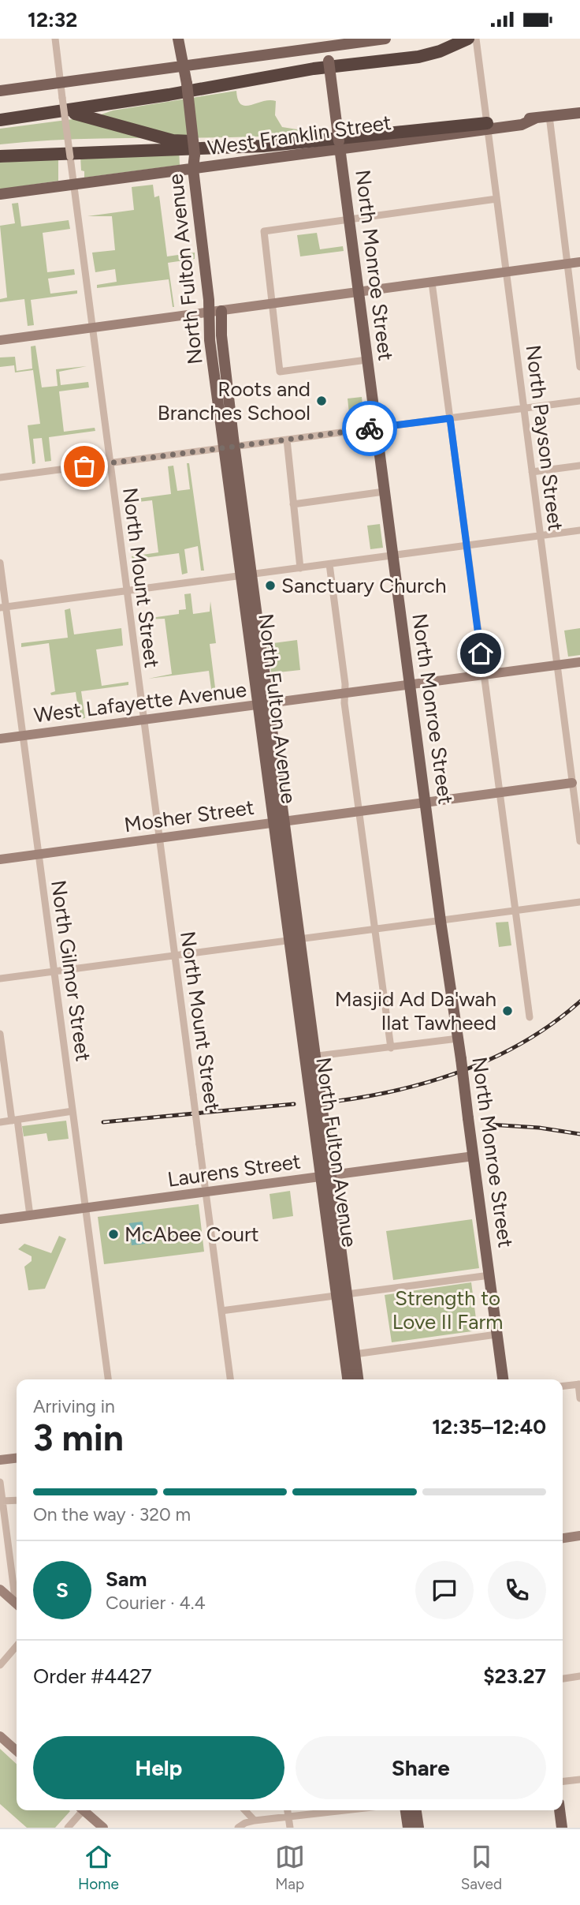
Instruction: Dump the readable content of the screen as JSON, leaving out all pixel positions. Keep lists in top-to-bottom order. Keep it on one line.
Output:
{"streets":{"main road":["West Franklin Street","North Monroe Street","North Fulton Avenue","West Lafayette Avenue","Mosher Street","Laurens Street"],"street":["North Payson Street","North Mount Street","North Gilmor Street"]},"crossings":[["West Franklin Street","North Monroe Street"],["West Franklin Street","North Fulton Avenue"],["West Franklin Street","North Payson Street"],["West Franklin Street","North Mount Street"],["North Monroe Street","West Lafayette Avenue"],["North Monroe Street","Mosher Street"],["North Monroe Street","Laurens Street"],["North Fulton Avenue","West Lafayette Avenue"],["North Fulton Avenue","Mosher Street"],["North Fulton Avenue","Laurens Street"],["North Payson Street","West Lafayette Avenue"],["North Payson Street","Mosher Street"],["North Mount Street","West Lafayette Avenue"],["North Mount Street","Mosher Street"],["North Mount Street","Laurens Street"],["West Lafayette Avenue","North Gilmor Street"],["Mosher Street","North Gilmor Street"],["North Gilmor Street","Laurens Street"]],"parks":["Strength to Love II Farm"],"places":["Roots and Branches School","Sanctuary Church","Masjid Ad Da'wah Ilat Tawheed","McAbee Court"],"page":{"status":"12:32","heading":["3 min","Arriving in","12:35–12:40"],"panel":["Sam","Courier · 4.4","Order #4427","$23.27"],"bar":"On the way · 320 m","round":"S","buttons":["Help","Share"],"tabs":["Home","Map","Saved"]}}
